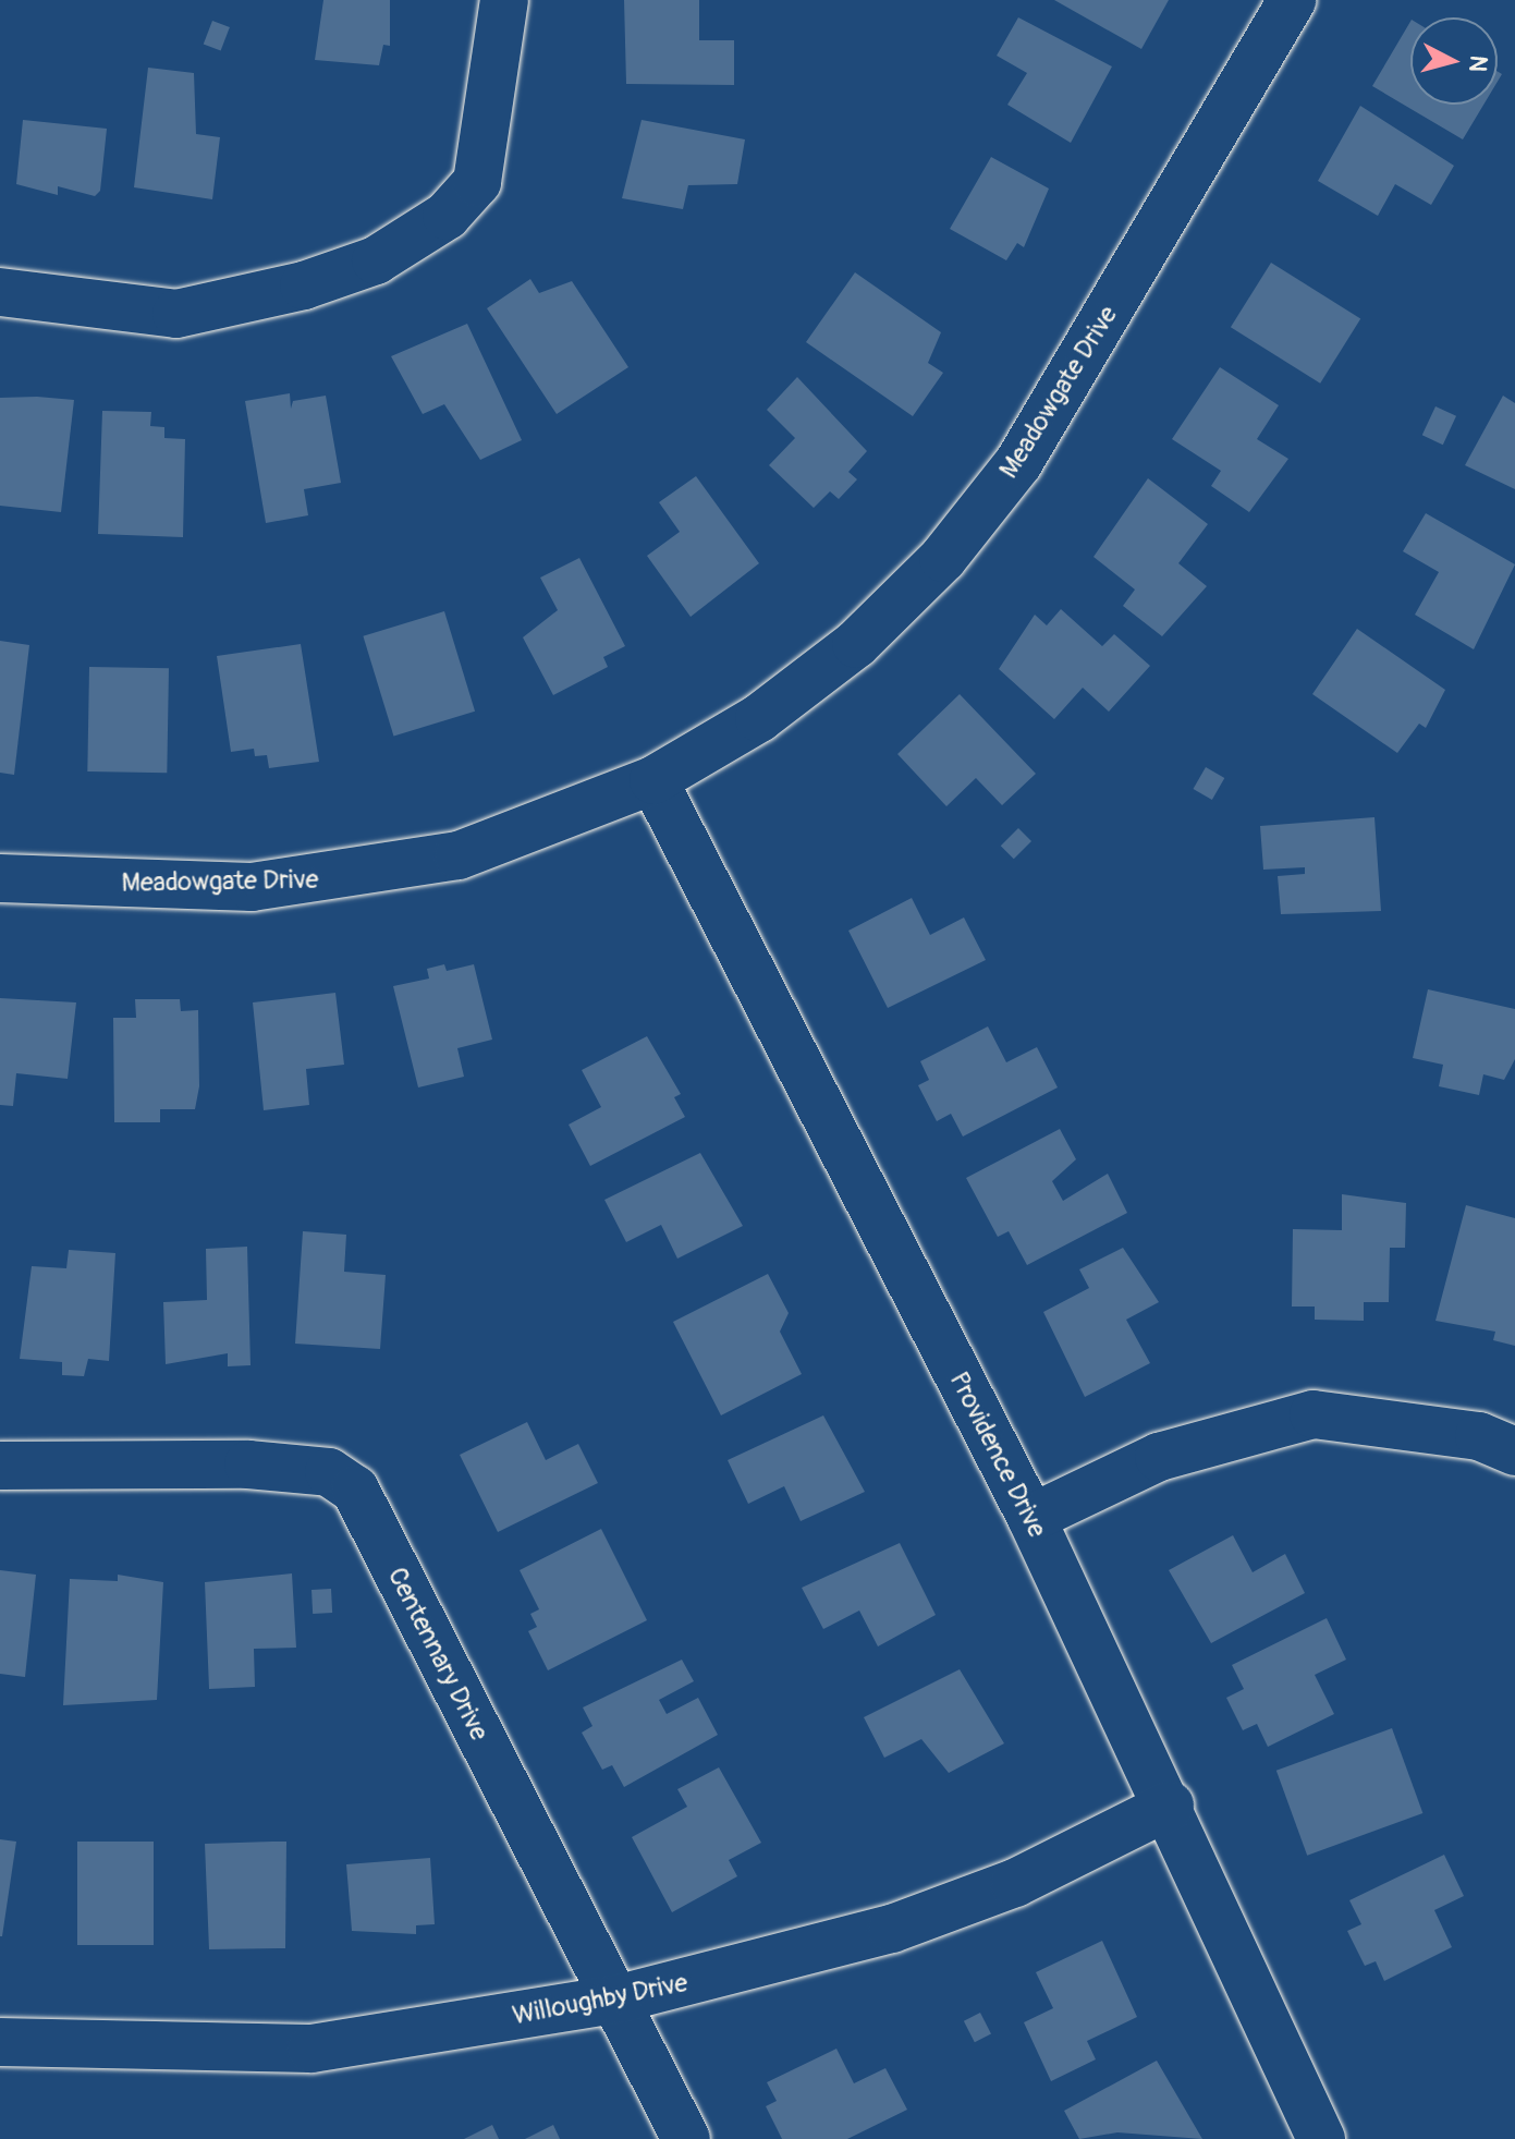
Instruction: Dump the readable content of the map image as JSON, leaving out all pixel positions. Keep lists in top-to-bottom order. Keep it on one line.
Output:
{"streets":{"street":["Meadowgate Drive","Providence Drive","Centennary Drive","Willoughby Drive"]},"crossings":[["Meadowgate Drive","Providence Drive"],["Providence Drive","Willoughby Drive"],["Centennary Drive","Willoughby Drive"]],"north":"right"}
